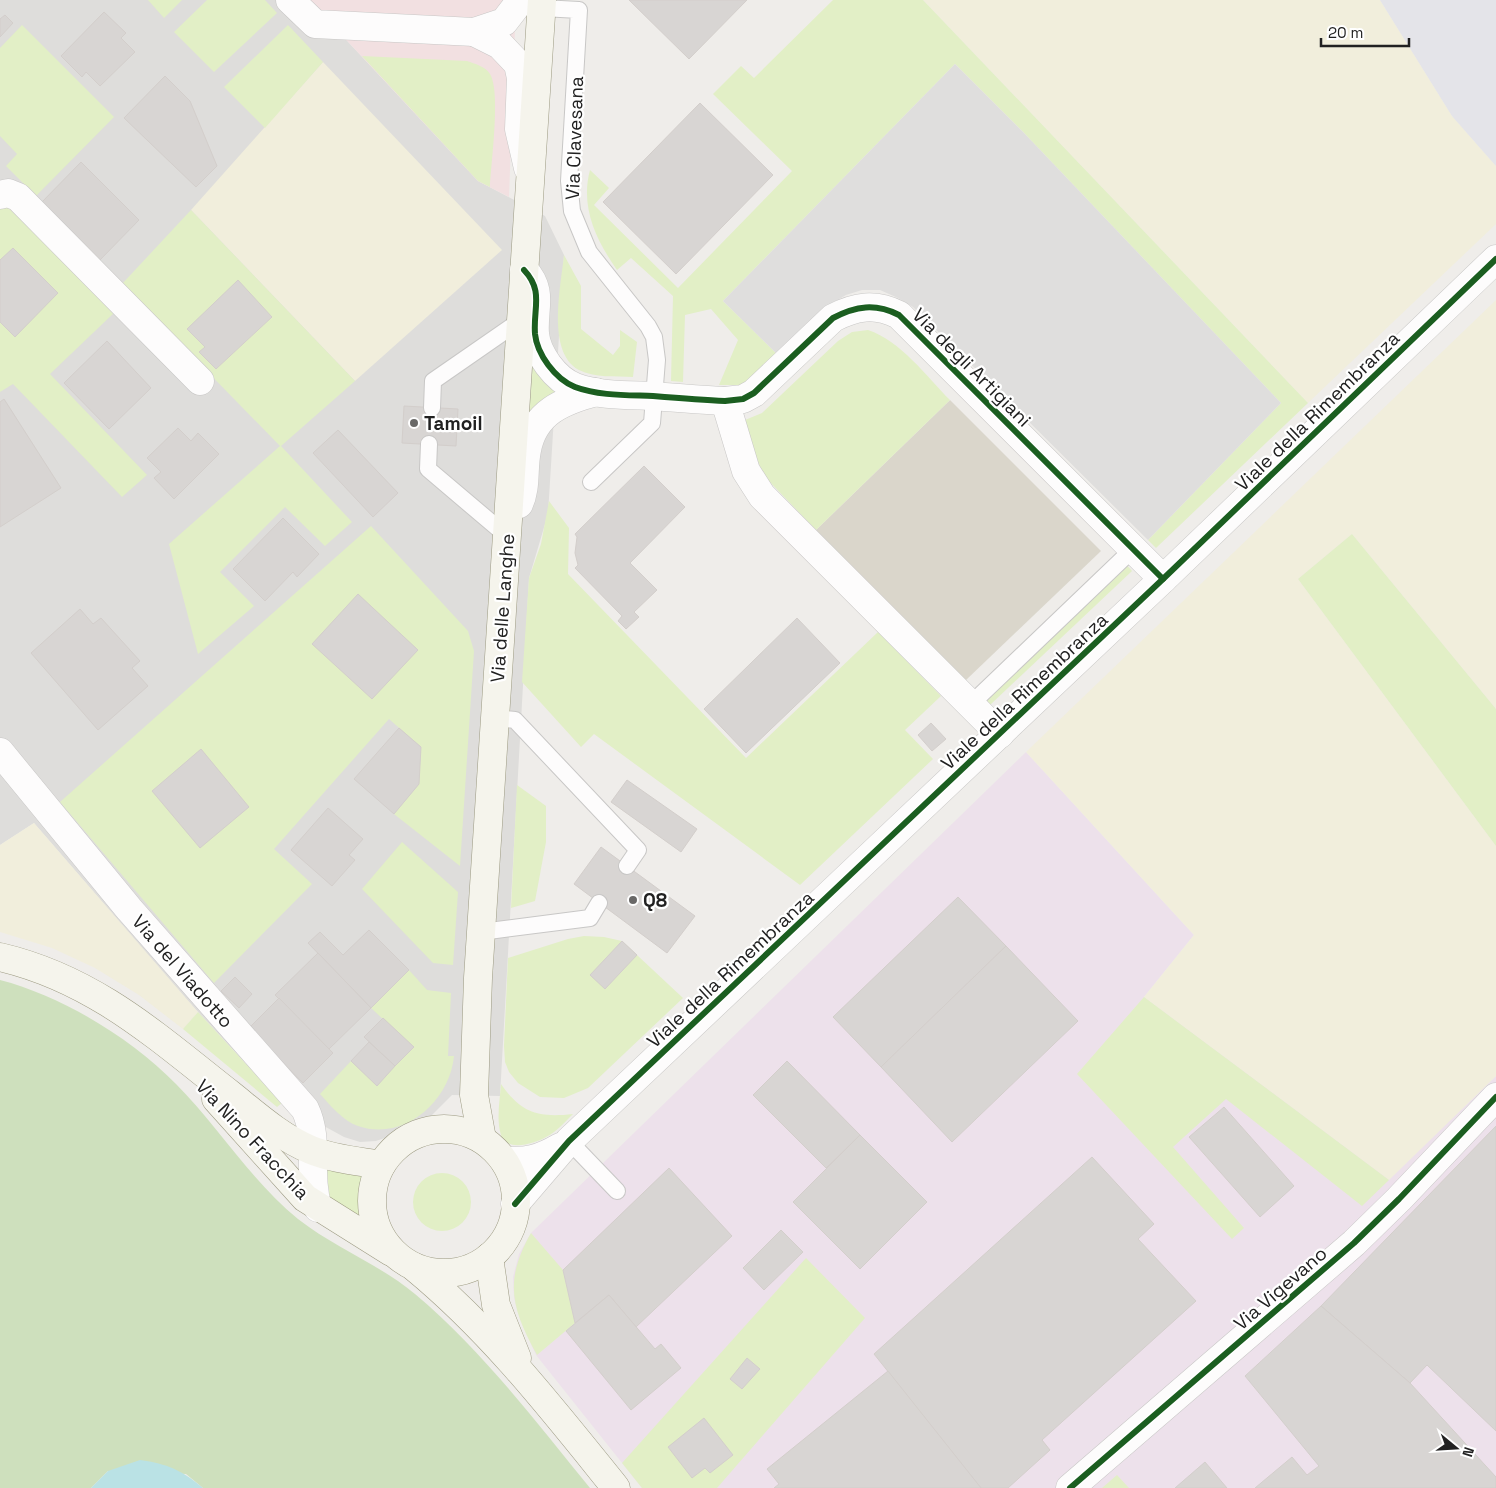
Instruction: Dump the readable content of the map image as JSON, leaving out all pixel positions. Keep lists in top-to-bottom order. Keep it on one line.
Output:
{"streets":{"main road":["Via delle Langhe","Via Nino Fracchia"],"street":["Via degli Artigiani","Viale della Rimembranza","Via del Viadotto","Via Vigevano"],"lane":["Via Clavesana"]},"crossings":[["Via Clavesana","Via degli Artigiani"],["Via Clavesana","Via delle Langhe"],["Via degli Artigiani","Viale della Rimembranza"],["Via degli Artigiani","Via delle Langhe"],["Via delle Langhe","Via Nino Fracchia"],["Via del Viadotto","Via Nino Fracchia"]],"places":["Tamoil","Q8"],"scale_bar":"20 m","north":"right"}
